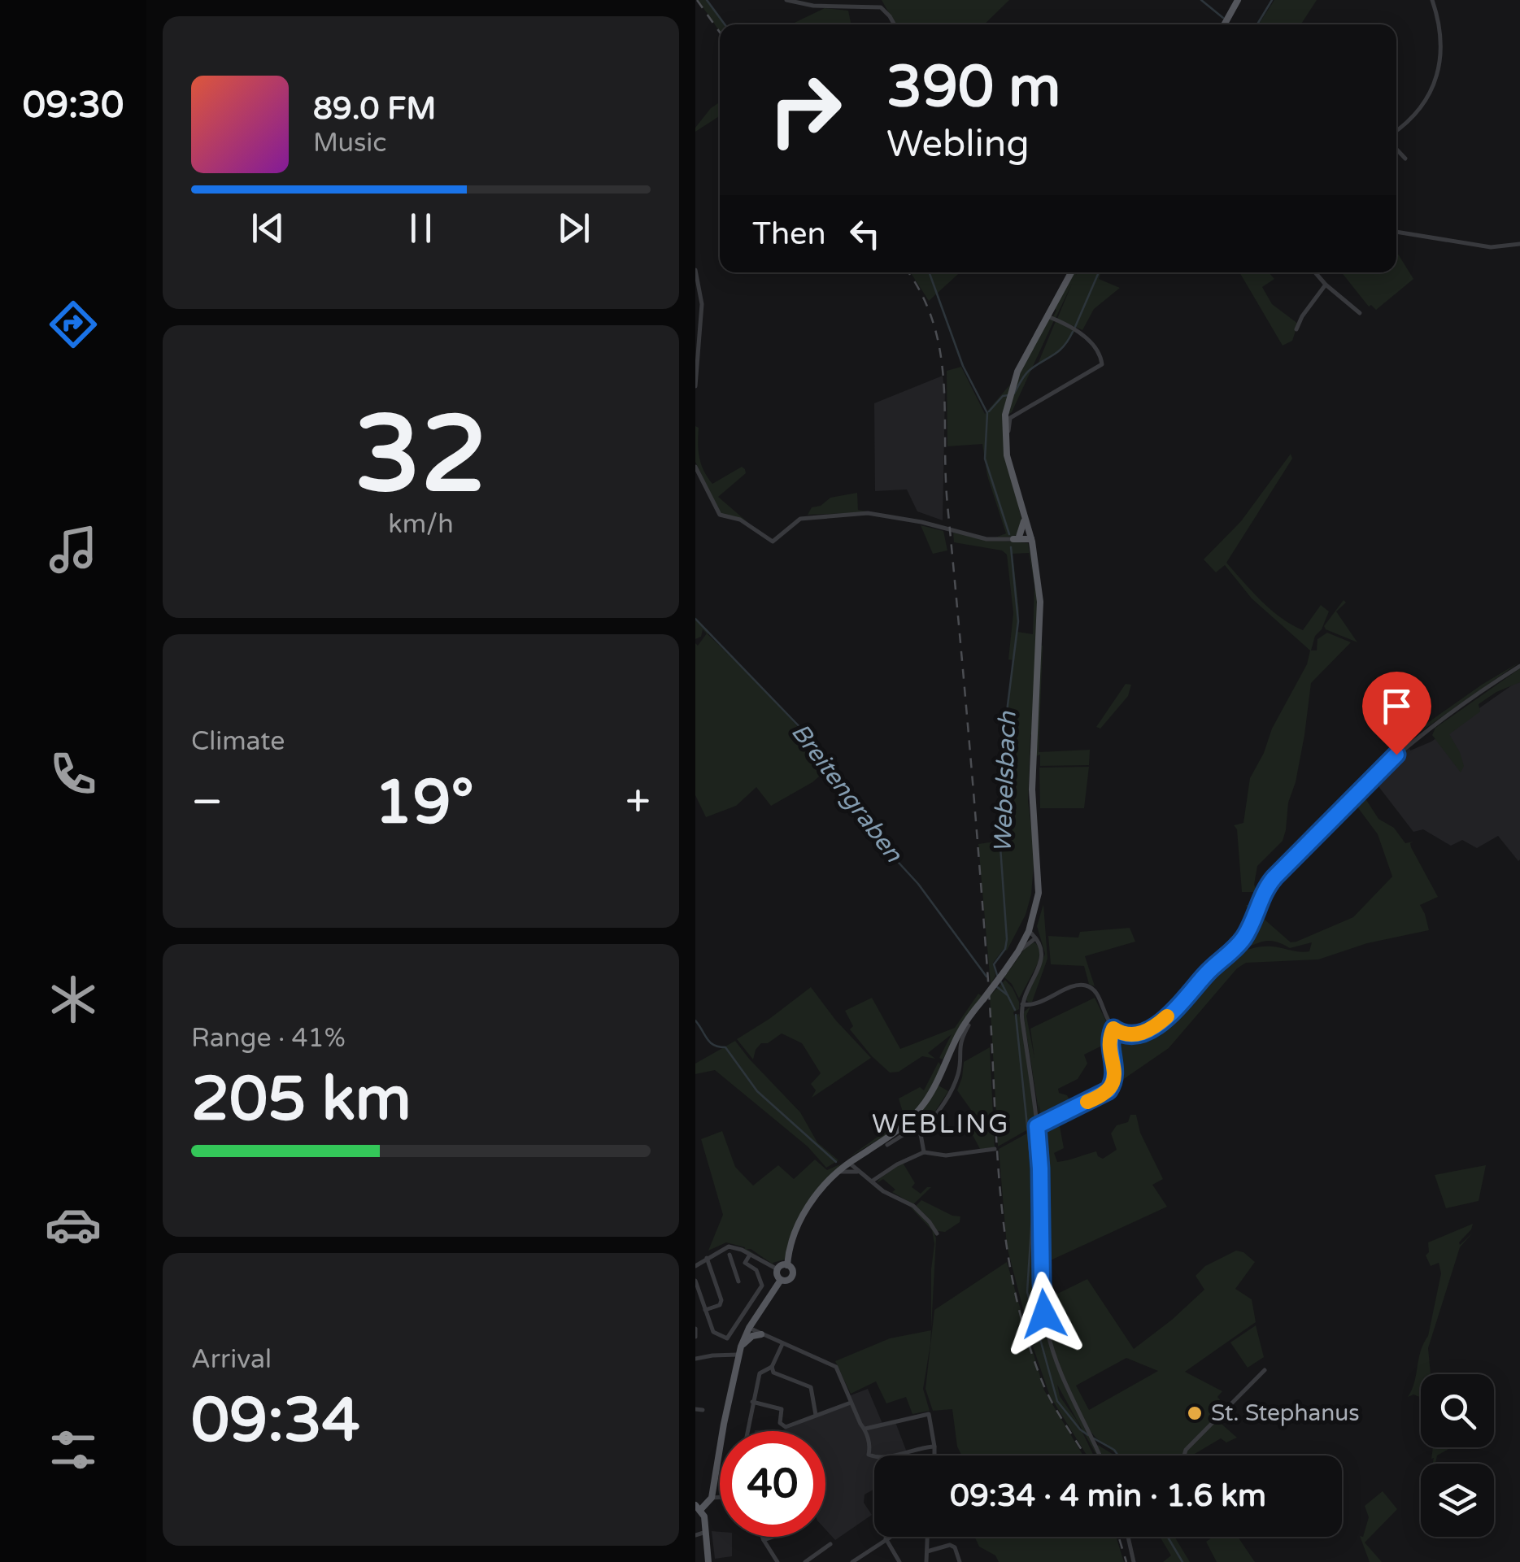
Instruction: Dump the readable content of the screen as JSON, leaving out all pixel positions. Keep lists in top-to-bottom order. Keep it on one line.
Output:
{"districts":["WEBLING"],"water":["Webelsbach","Breitengraben"],"places":["St. Stephanus"],"page":{"tabs":"09:30","turn":["390 m","Webling"],"song":["89.0 FM","Music"],"then":"Then","tile":[["32","km/h"],"Climate",["Range · 41%","205 km"],["Arrival","09:34"]],"heat":["−","19°","+"],"limit":"40","trip":"09:34 · 4 min · 1.6 km"}}
